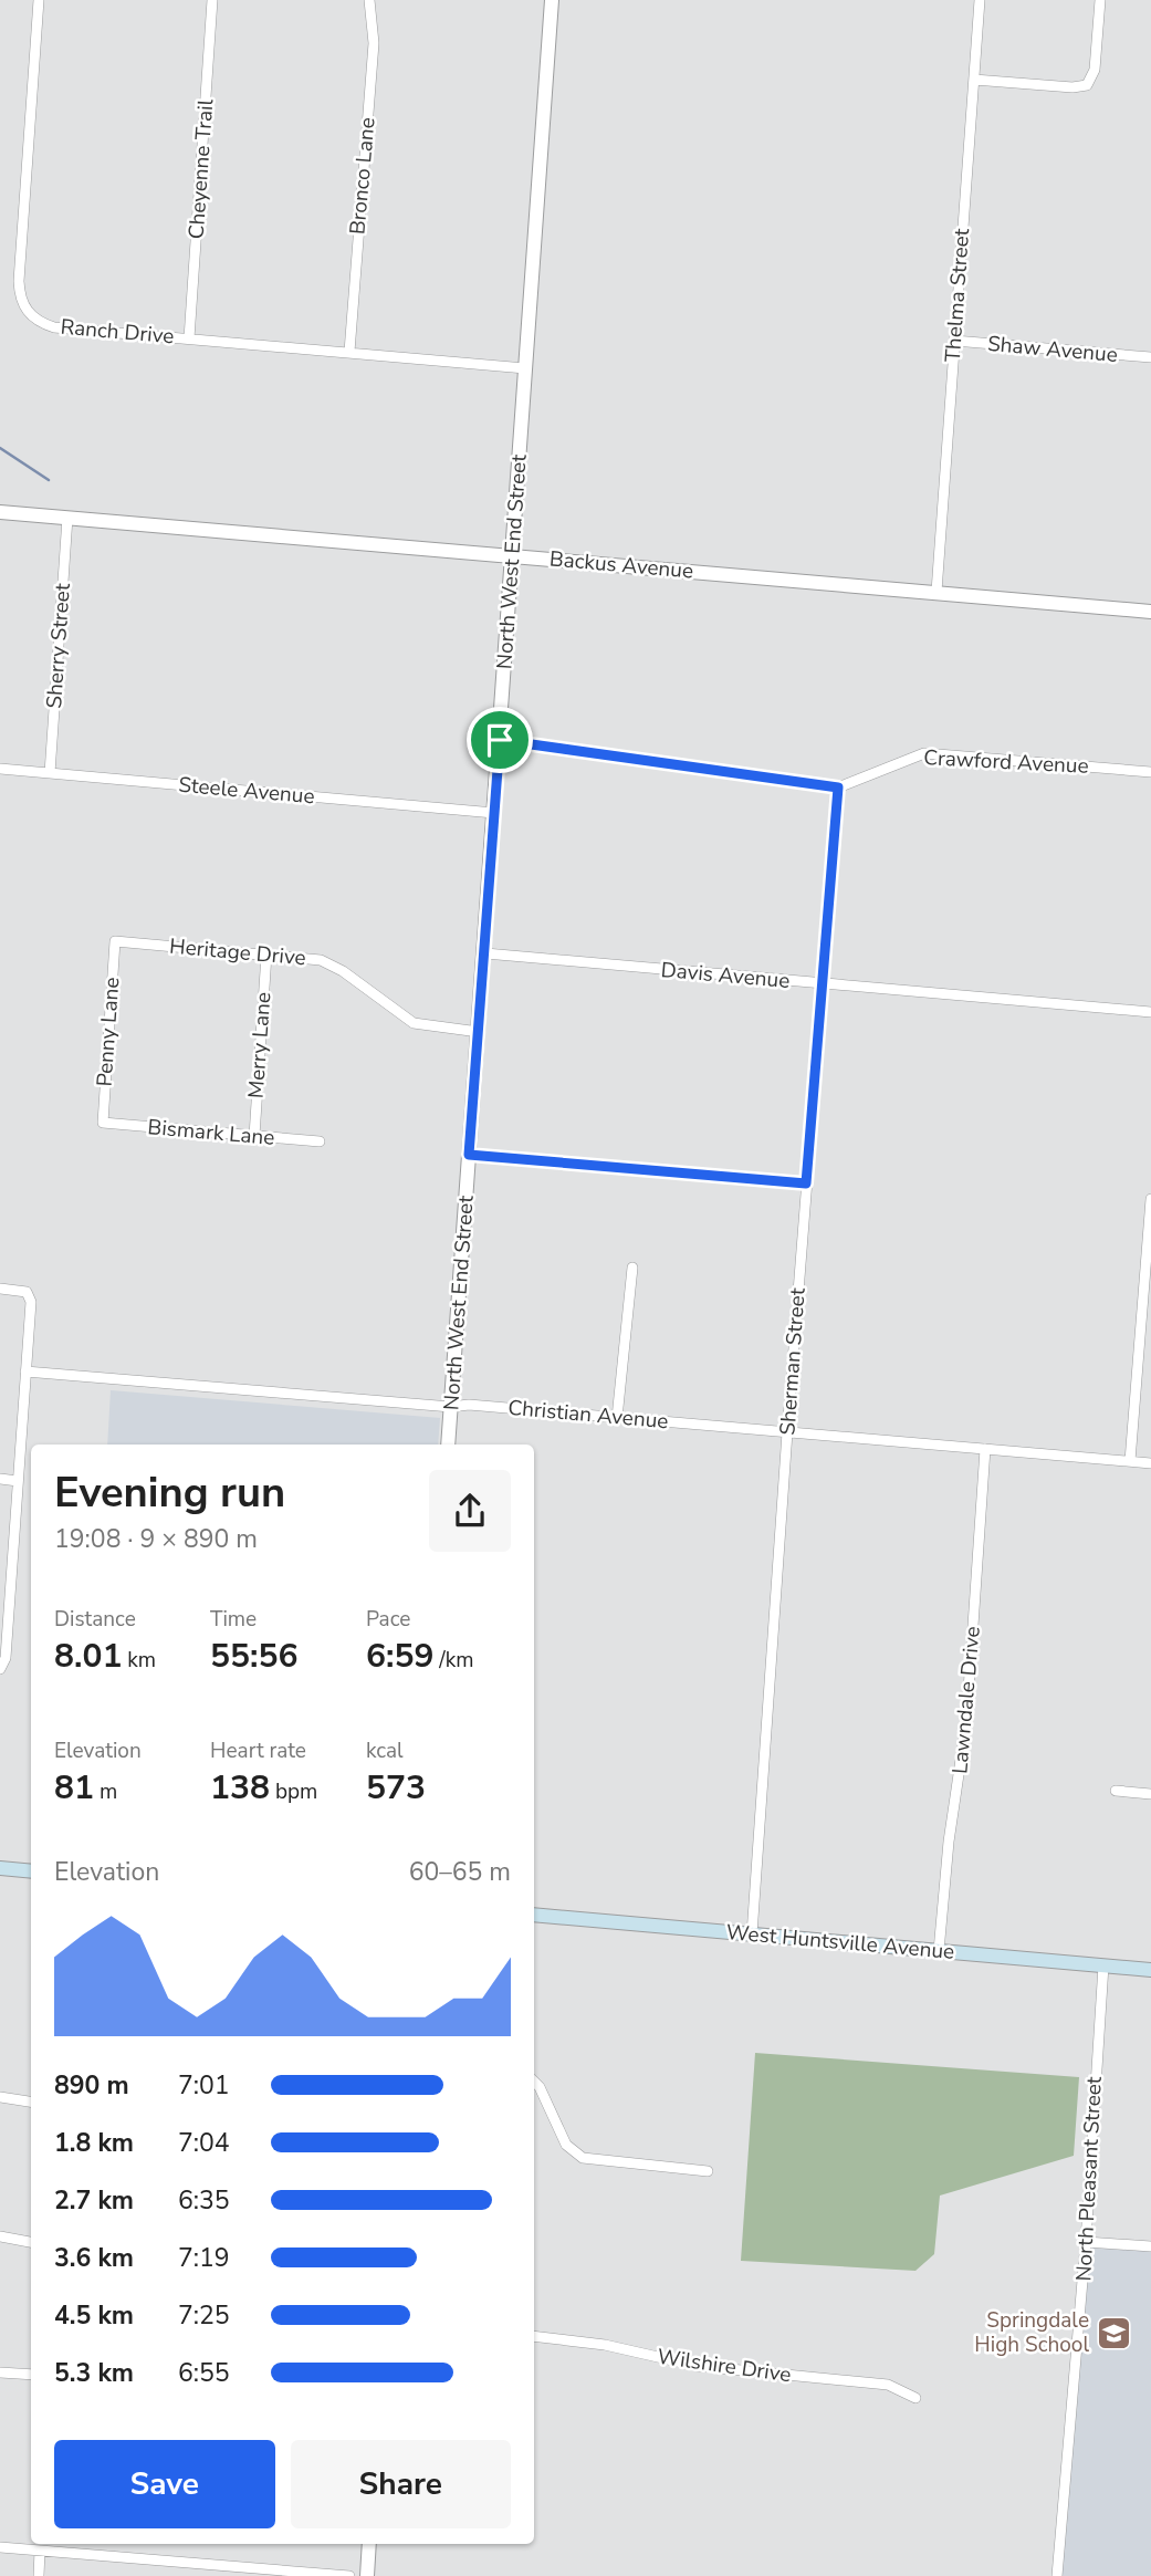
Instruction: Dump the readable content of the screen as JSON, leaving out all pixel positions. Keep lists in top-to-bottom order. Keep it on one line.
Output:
{"streets":{"main road":["West Huntsville Avenue"],"street":["Cheyenne Trail","Bronco Lane","Thelma Street","Ranch Drive","Shaw Avenue","North West End Street","Backus Avenue","Sherry Street","Crawford Avenue","Steele Avenue","Heritage Drive","Davis Avenue","Penny Lane","Merry Lane","Bismark Lane","Sherman Street","Christian Avenue","Lawndale Drive","North Pleasant Street","Wilshire Drive"]},"crossings":[["Cheyenne Trail","Ranch Drive"],["Bronco Lane","Ranch Drive"],["Thelma Street","Shaw Avenue"],["Thelma Street","Backus Avenue"],["Ranch Drive","North West End Street"],["North West End Street","Backus Avenue"],["North West End Street","Crawford Avenue"],["North West End Street","Steele Avenue"],["North West End Street","Heritage Drive"],["North West End Street","Davis Avenue"],["North West End Street","Christian Avenue"],["Backus Avenue","Sherry Street"],["Sherry Street","Steele Avenue"],["Crawford Avenue","Sherman Street"],["Heritage Drive","Penny Lane"],["Heritage Drive","Merry Lane"],["Davis Avenue","Sherman Street"],["Penny Lane","Bismark Lane"],["Merry Lane","Bismark Lane"],["Sherman Street","Christian Avenue"],["Sherman Street","West Huntsville Avenue"],["Christian Avenue","Lawndale Drive"],["Lawndale Drive","West Huntsville Avenue"],["West Huntsville Avenue","North Pleasant Street"]],"places":{"school or university":["Springdale High School"]},"page":{"heading":["Evening run","19:08 · 9 × 890 m"],"stats":[["Distance","8.01 km"],["Time","55:56"],["Pace","6:59 /km"],["Elevation","81 m"],["Heart rate","138 bpm"],["kcal","573"]],"chart":["Elevation","60–65 m"],"list":[{"name":"890 m","note":"7:01"},{"name":"1.8 km","note":"7:04"},{"name":"2.7 km","note":"6:35"},{"name":"3.6 km","note":"7:19"},{"name":"4.5 km","note":"7:25"},{"name":"5.3 km","note":"6:55"}],"buttons":["Save","Share"]}}
